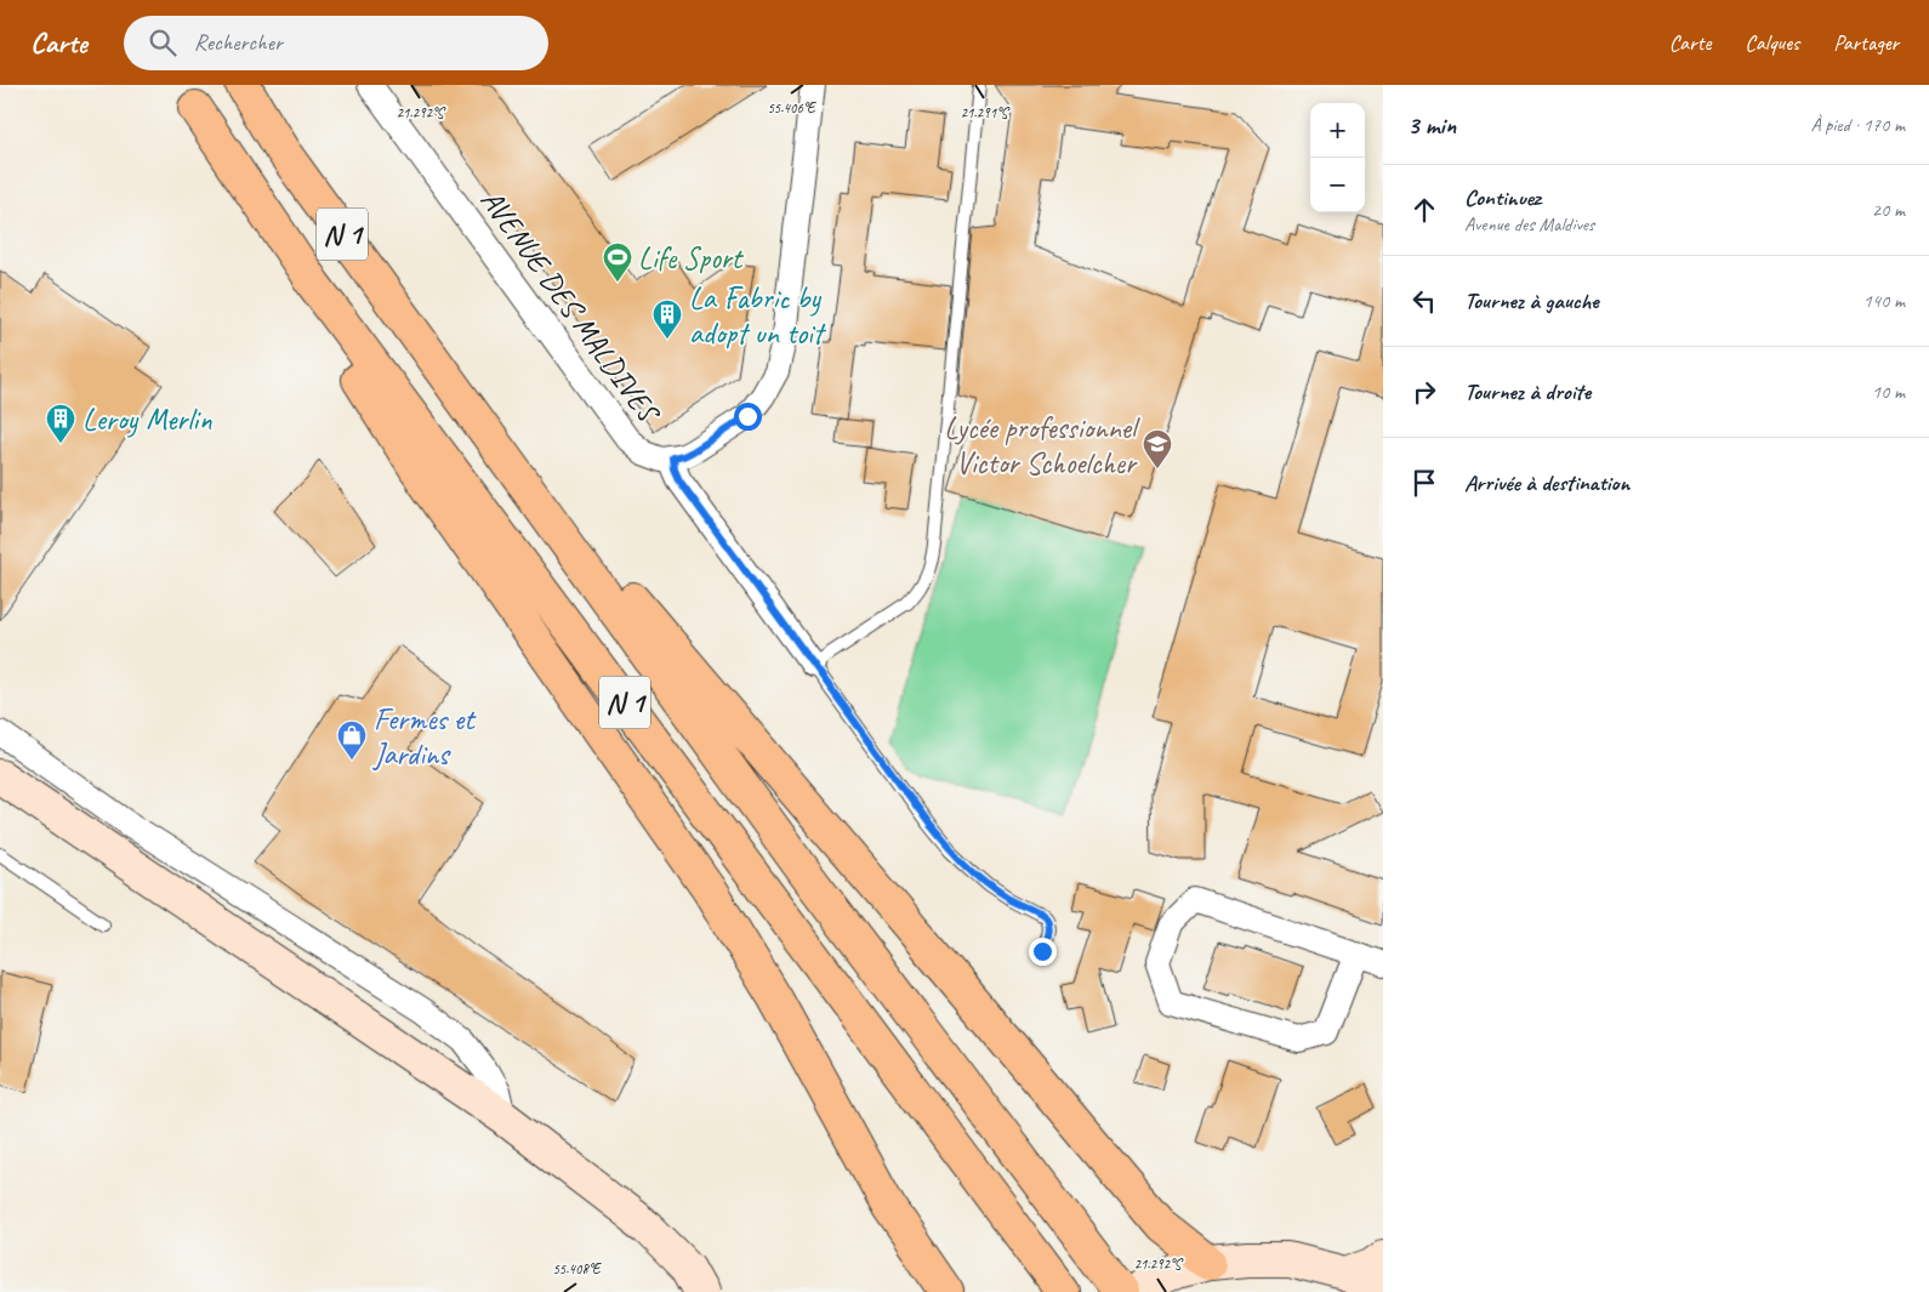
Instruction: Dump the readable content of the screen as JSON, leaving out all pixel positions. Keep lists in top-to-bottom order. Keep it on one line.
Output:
{"streets":{"highway":["N 1"],"street":["AVENUE DES MALDIVES"]},"places":{"sports":["Life Sport"],"building":["La Fabric by adopt un toit","Leroy Merlin"],"school or university":["Lycée professionnel Victor Schoelcher"],"shop":["Fermes et Jardins"]},"page":{"header":"Carte","search":"Rechercher","nav":["Carte","Calques","Partager"],"heading":["3 min","À pied · 170 m"],"map_buttons":["+","−"],"list":[["Continuez","Avenue des Maldives","20 m"],["Tournez à gauche","140 m"],["Tournez à droite","10 m"],"Arrivée à destination"]},"coordinates":["55.406°E","21.292°S","21.291°S","55.408°E"]}
